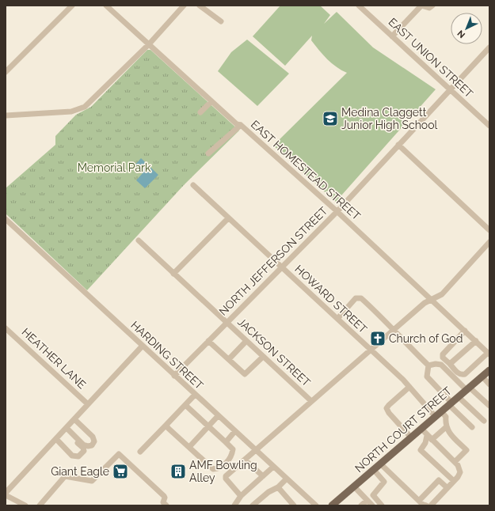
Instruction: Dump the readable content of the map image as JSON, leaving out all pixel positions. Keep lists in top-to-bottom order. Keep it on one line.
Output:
{"streets":{"main road":["NORTH COURT STREET"],"street":["EAST UNION STREET","EAST HOMESTEAD STREET","NORTH JEFFERSON STREET","HOWARD STREET","JACKSON STREET","HARDING STREET","HEATHER LANE"]},"crossings":[["EAST UNION STREET","NORTH JEFFERSON STREET"],["EAST HOMESTEAD STREET","NORTH JEFFERSON STREET"],["NORTH JEFFERSON STREET","HOWARD STREET"],["NORTH JEFFERSON STREET","JACKSON STREET"],["NORTH JEFFERSON STREET","HARDING STREET"],["HOWARD STREET","NORTH COURT STREET"]],"parks":["Memorial Park"],"places":{"school or university":["Medina Claggett Junior High School"],"church":["Church of God"],"supermarket":["Giant Eagle"],"building":["AMF Bowling Alley"]},"north":"bottom left"}
